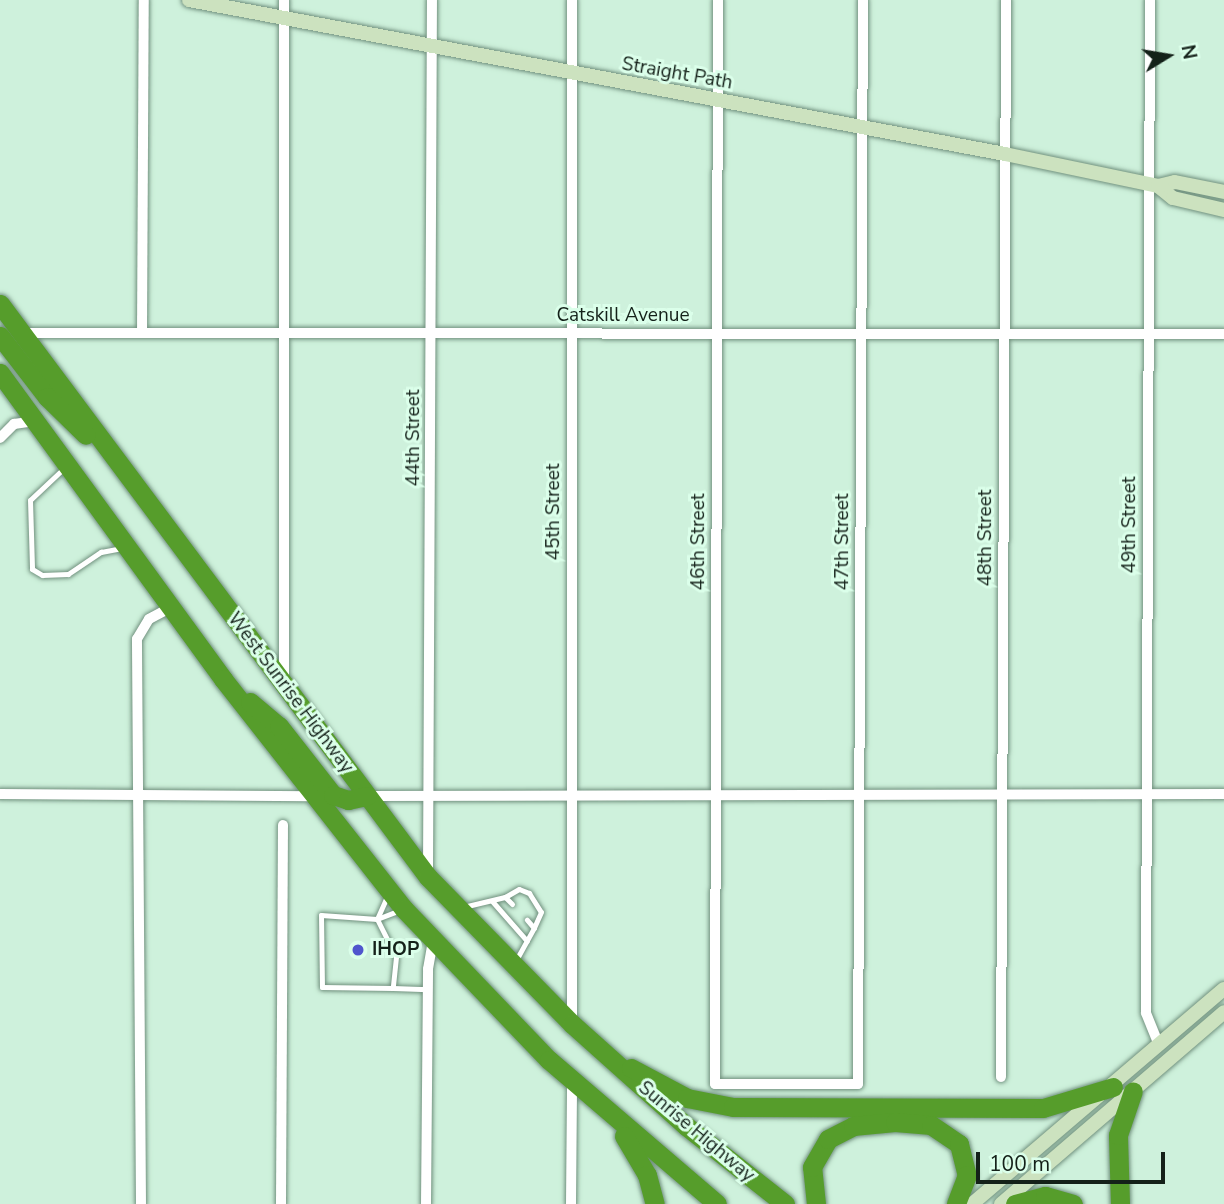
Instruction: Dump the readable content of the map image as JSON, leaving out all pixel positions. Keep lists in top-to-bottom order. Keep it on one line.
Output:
{"streets":{"highway":["West Sunrise Highway","Sunrise Highway"],"main road":["Straight Path"],"street":["Catskill Avenue","44th Street","45th Street","49th Street","48th Street","46th Street","47th Street"]},"crossings":[["Straight Path","44th Street"],["Straight Path","45th Street"],["Straight Path","49th Street"],["Straight Path","48th Street"],["Straight Path","46th Street"],["Straight Path","47th Street"],["Catskill Avenue","44th Street"],["Catskill Avenue","45th Street"],["Catskill Avenue","49th Street"],["Catskill Avenue","48th Street"],["Catskill Avenue","46th Street"],["Catskill Avenue","47th Street"],["Catskill Avenue","West Sunrise Highway"],["44th Street","West Sunrise Highway"],["45th Street","West Sunrise Highway"],["46th Street","47th Street"],["West Sunrise Highway","Sunrise Highway"]],"places":["IHOP"],"scale_bar":"100 m","north":"right"}
